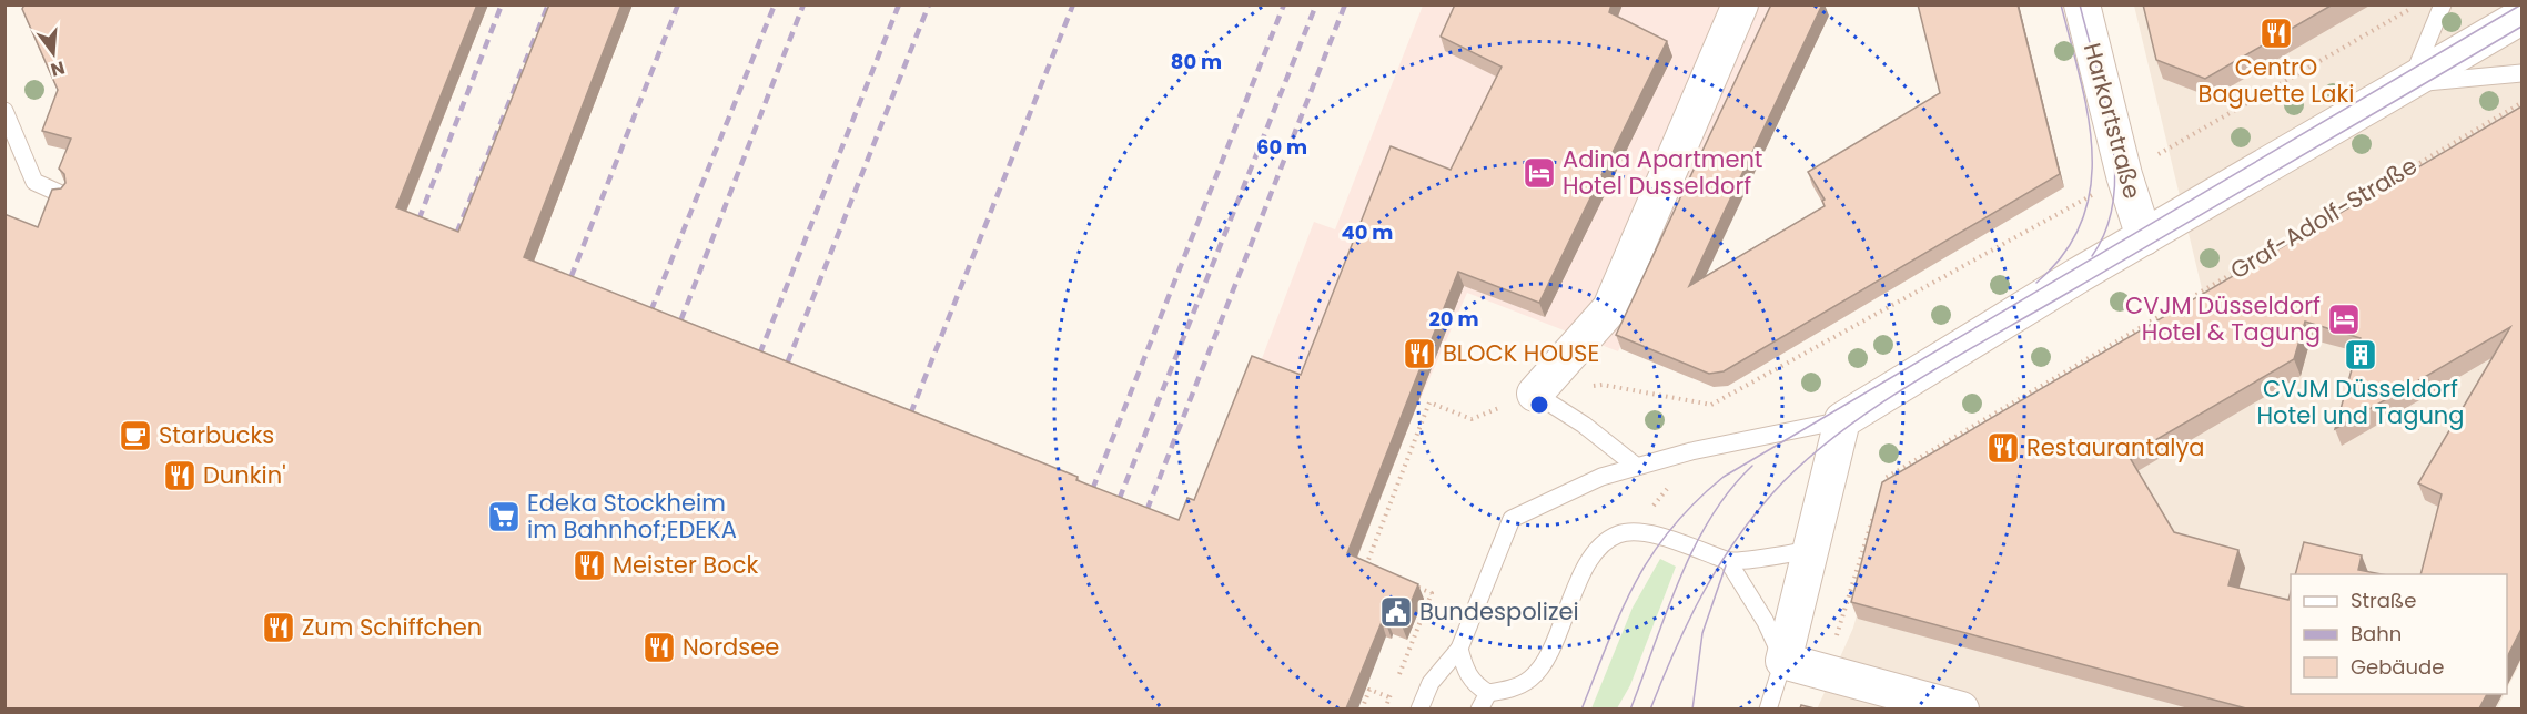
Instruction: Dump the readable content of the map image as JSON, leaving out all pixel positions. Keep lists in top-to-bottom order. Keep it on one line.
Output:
{"streets":{"street":["Harkortstraße"],"path":["Graf-Adolf-Straße"]},"places":{"restaurant":["CentrO Baguette Laki","BLOCK HOUSE","Restaurantalya","Dunkin'","Meister Bock","Zum Schiffchen","Nordsee"],"hotel":["Adina Apartment Hotel Dusseldorf","CVJM Düsseldorf Hotel & Tagung"],"building":["CVJM Düsseldorf Hotel und Tagung"],"cafe":["Starbucks"],"supermarket":["Edeka Stockheim im Bahnhof;EDEKA"],"public building":["Bundespolizei"]},"legend":["Straße","Bahn","Gebäude"],"north":"bottom","rings":["80 m","60 m","40 m","20 m"]}
